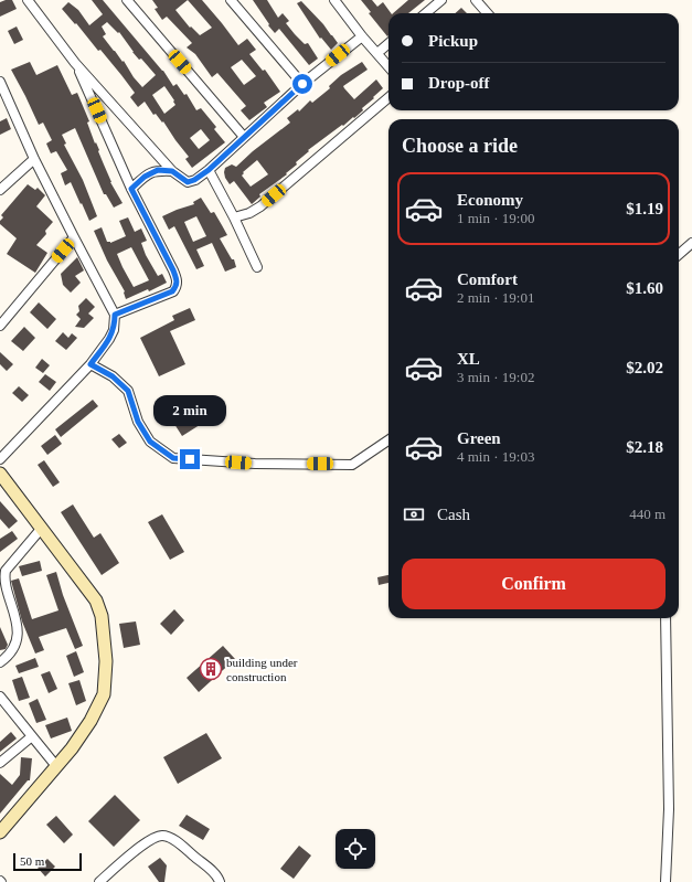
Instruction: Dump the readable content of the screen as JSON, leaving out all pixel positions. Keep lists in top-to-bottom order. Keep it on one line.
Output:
{"places":{"building":["building under construction"]},"scale_bar":"50 m","page":{"banner":["Pickup","Drop-off"],"heading":"Choose a ride","list":[{"name":"Economy","note":"1 min · 19:00","value":"$1.19"},{"name":"Comfort","note":"2 min · 19:01","value":"$1.60"},{"name":"XL","note":"3 min · 19:02","value":"$2.02"},{"name":"Green","note":"4 min · 19:03","value":"$2.18"}],"bubble":"2 min","pay":["Cash","440 m"],"buttons":"Confirm","scale":"50 m"}}
